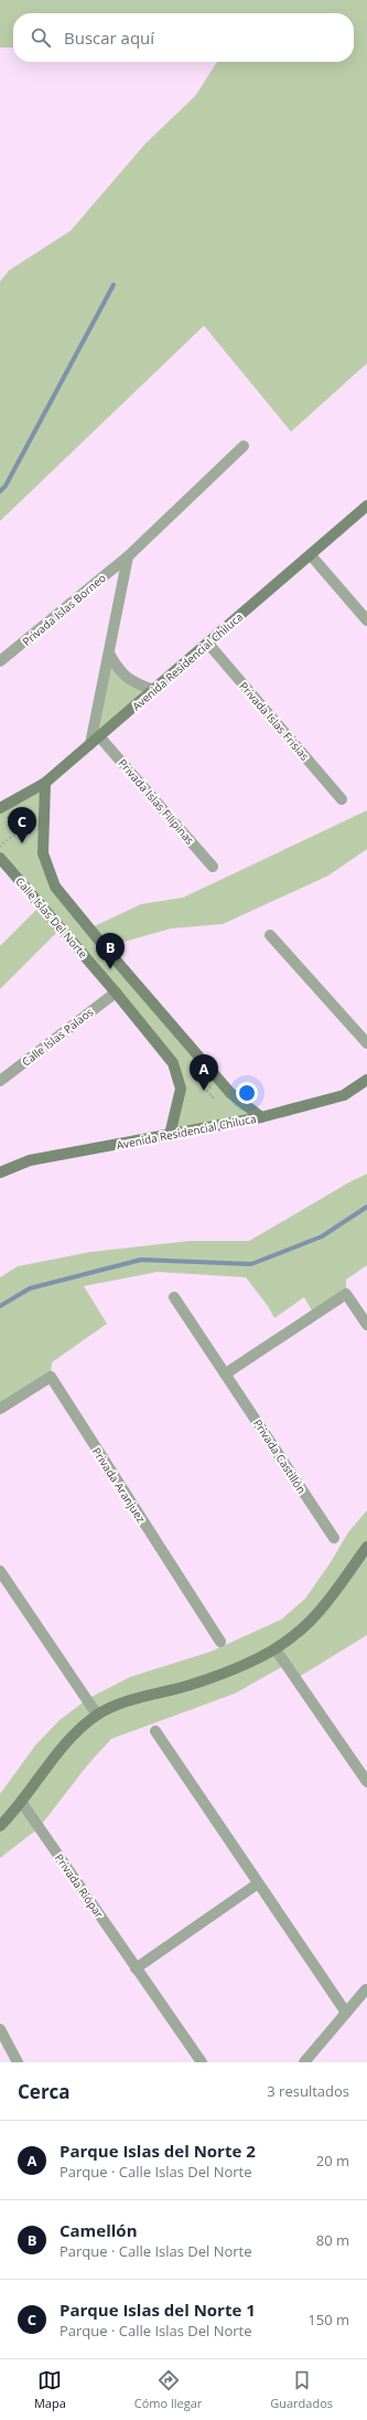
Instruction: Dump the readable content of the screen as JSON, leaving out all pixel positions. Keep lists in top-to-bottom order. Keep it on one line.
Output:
{"streets":{"street":["Privada Islas Borneo","Avenida Residencial Chiluca","Privada Islas Frisias","Privada Islas Filipinas","Calle Islas Del Norte","Calle Islas Palaos","Privada Castillón","Privada Aranjuez","Privada Riópar"]},"crossings":[["Privada Islas Borneo","Avenida Residencial Chiluca"],["Avenida Residencial Chiluca","Privada Islas Frisias"],["Avenida Residencial Chiluca","Privada Islas Filipinas"],["Avenida Residencial Chiluca","Calle Islas Del Norte"],["Calle Islas Del Norte","Calle Islas Palaos"]],"page":{"search":"Buscar aquí","pins":["C","B","A"],"heading":["Cerca","3 resultados"],"list":[{"mark":"A","name":"Parque Islas del Norte 2","note":"Parque · Calle Islas Del Norte","value":"20 m"},{"mark":"B","name":"Camellón","note":"Parque · Calle Islas Del Norte","value":"80 m"},{"mark":"C","name":"Parque Islas del Norte 1","note":"Parque · Calle Islas Del Norte","value":"150 m"}],"nav":["Mapa","Cómo llegar","Guardados"]}}
